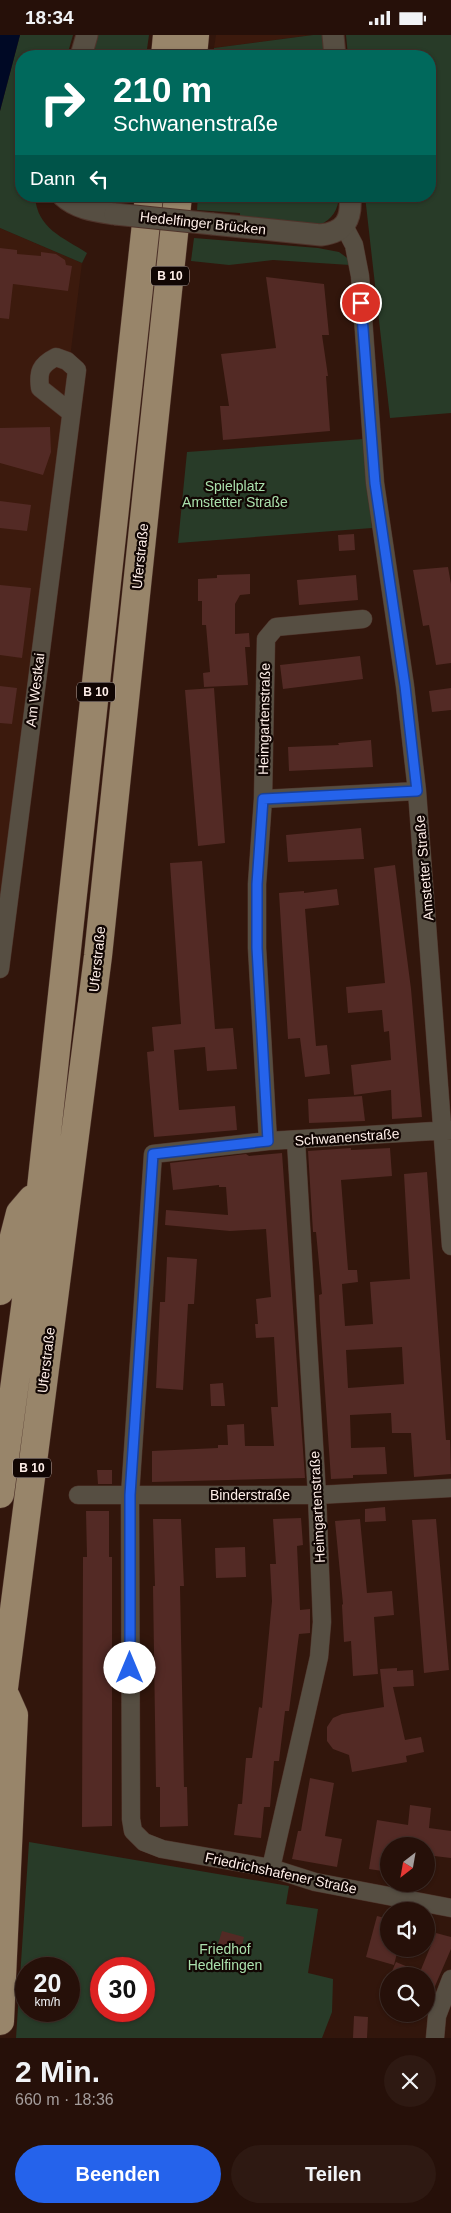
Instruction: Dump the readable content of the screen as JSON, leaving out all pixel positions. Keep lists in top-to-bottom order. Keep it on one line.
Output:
{"streets":{"highway":["B 10","Uferstraße"],"street":["Hedelfinger Brücken","Am Westkai","Heimgartenstraße","Amstetter Straße","Schwanenstraße","Binderstraße","Friedrichshafener Straße"]},"crossings":[["Hedelfinger Brücken","Amstetter Straße"],["B 10","Uferstraße"],["Heimgartenstraße","Schwanenstraße"],["Heimgartenstraße","Binderstraße"],["Heimgartenstraße","Friedrichshafener Straße"],["Amstetter Straße","Schwanenstraße"],["Schwanenstraße","Friedrichshafener Straße"],["Binderstraße","Friedrichshafener Straße"]],"parks":["Spielplatz Amstetter Straße","Friedhof Hedelfingen"],"north":"bottom left","page":{"status":"18:34","turn":["210 m","Schwanenstraße"],"then":"Dann","speed":"20 km/h","limit":"30","heading":["2 Min.","660 m · 18:36"],"buttons":["Beenden","Teilen"]}}
